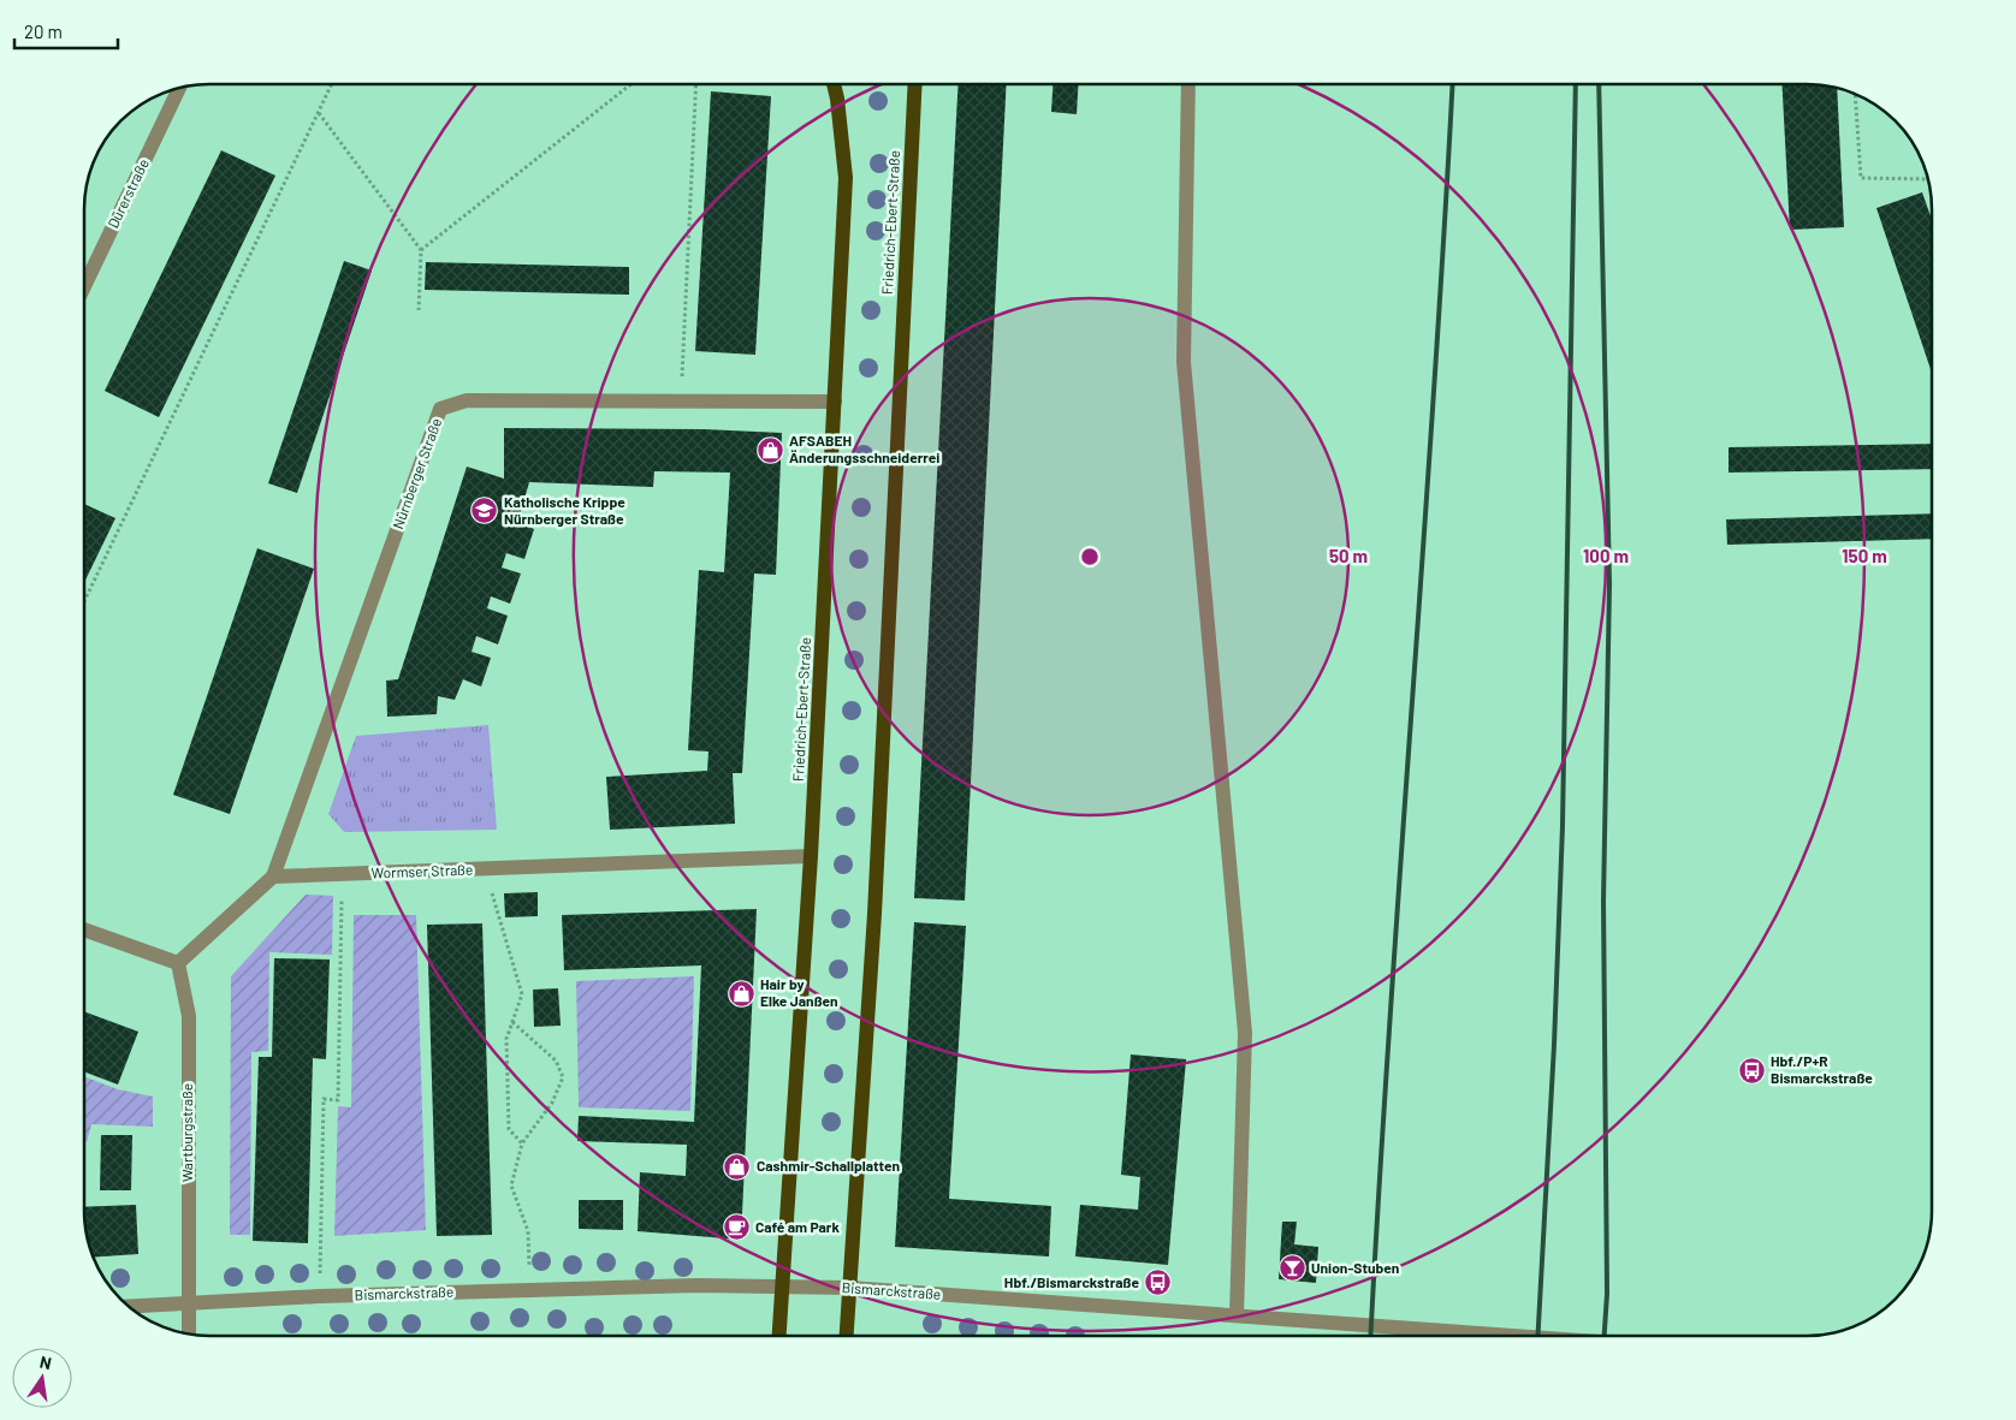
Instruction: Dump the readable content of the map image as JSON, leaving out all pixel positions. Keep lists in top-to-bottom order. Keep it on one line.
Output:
{"streets":{"main road":["Friedrich-Ebert-Straße"],"street":["Dürerstraße","Nürnberger Straße","Wormser Straße","Wartburgstraße","Bismarckstraße"]},"crossings":[["Friedrich-Ebert-Straße","Nürnberger Straße"],["Friedrich-Ebert-Straße","Wormser Straße"],["Friedrich-Ebert-Straße","Bismarckstraße"],["Nürnberger Straße","Wormser Straße"],["Wartburgstraße","Bismarckstraße"]],"places":{"shop":["AFSABEH Änderungsschneiderrei","Hair by Elke Janßen","Cashmir-Schallplatten"],"school or university":["Katholische Krippe Nürnberger Straße"],"bus stop":["Hbf./P+R Bismarckstraße","Hbf./Bismarckstraße"],"cafe":["Café am Park"],"bar":["Union-Stuben"]},"scale_bar":"20 m","north":"top","rings":["50 m","100 m","150 m"]}
